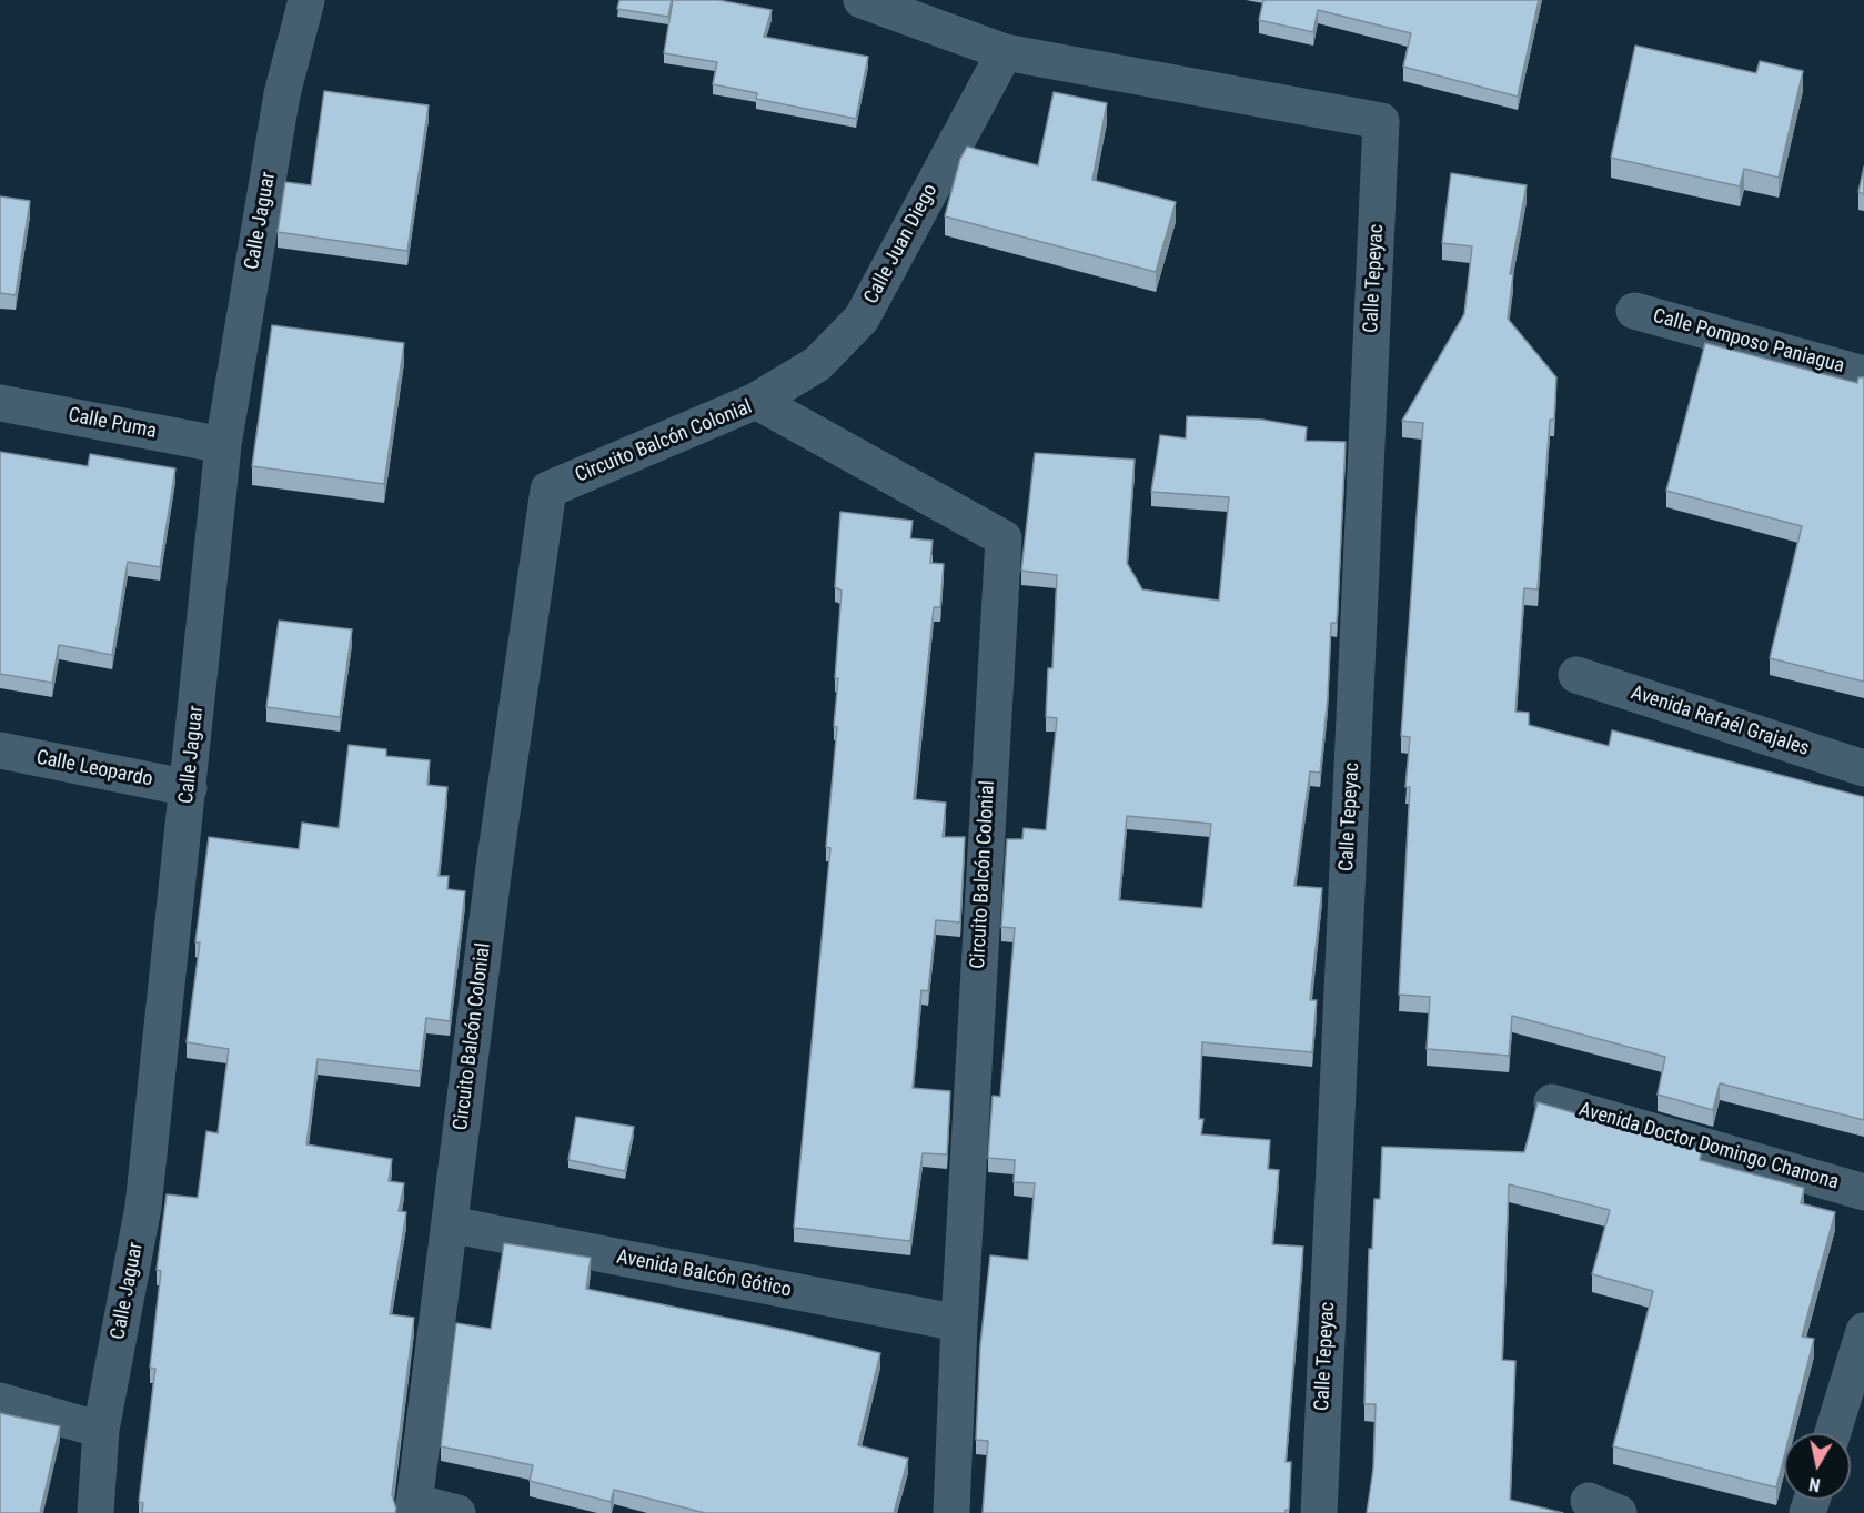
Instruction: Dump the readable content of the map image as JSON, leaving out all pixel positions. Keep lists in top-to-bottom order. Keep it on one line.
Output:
{"streets":{"street":["Calle Jaguar","Calle Juan Diego","Calle Tepeyac","Calle Pomposo Paniagua","Calle Puma","Circuito Balcón Colonial","Avenida Rafaél Grajales","Calle Leopardo","Avenida Doctor Domingo Chanona","Avenida Balcón Gótico"]},"crossings":[["Calle Jaguar","Calle Puma"],["Calle Jaguar","Calle Leopardo"],["Calle Juan Diego","Calle Tepeyac"],["Calle Juan Diego","Circuito Balcón Colonial"],["Circuito Balcón Colonial","Avenida Balcón Gótico"]],"north":"bottom"}
